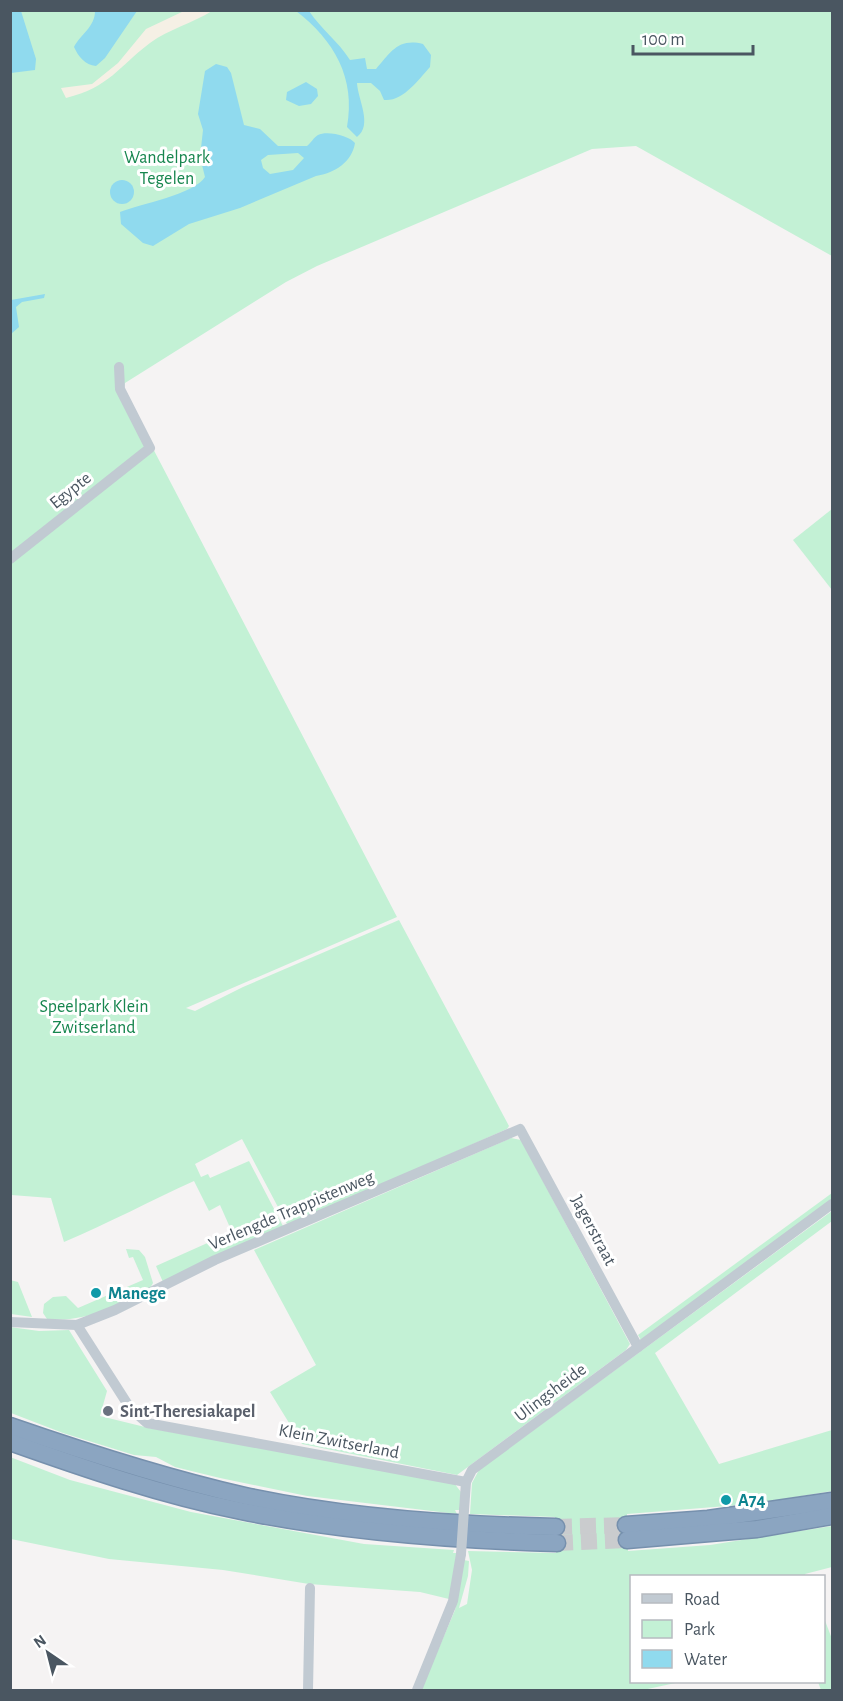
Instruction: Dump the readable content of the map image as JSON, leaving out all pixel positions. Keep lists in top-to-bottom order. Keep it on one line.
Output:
{"streets":{"street":["Egypte","Verlengde Trappistenweg","Jagerstraat","Ulingsheide","Klein Zwitserland"]},"crossings":[["Verlengde Trappistenweg","Jagerstraat"],["Verlengde Trappistenweg","Klein Zwitserland"],["Jagerstraat","Ulingsheide"],["Ulingsheide","Klein Zwitserland"]],"parks":["Wandelpark Tegelen","Speelpark Klein Zwitserland"],"places":["Manege","Sint-Theresiakapel","A74"],"legend":["Road","Park","Water"],"scale_bar":"100 m","north":"top left"}
